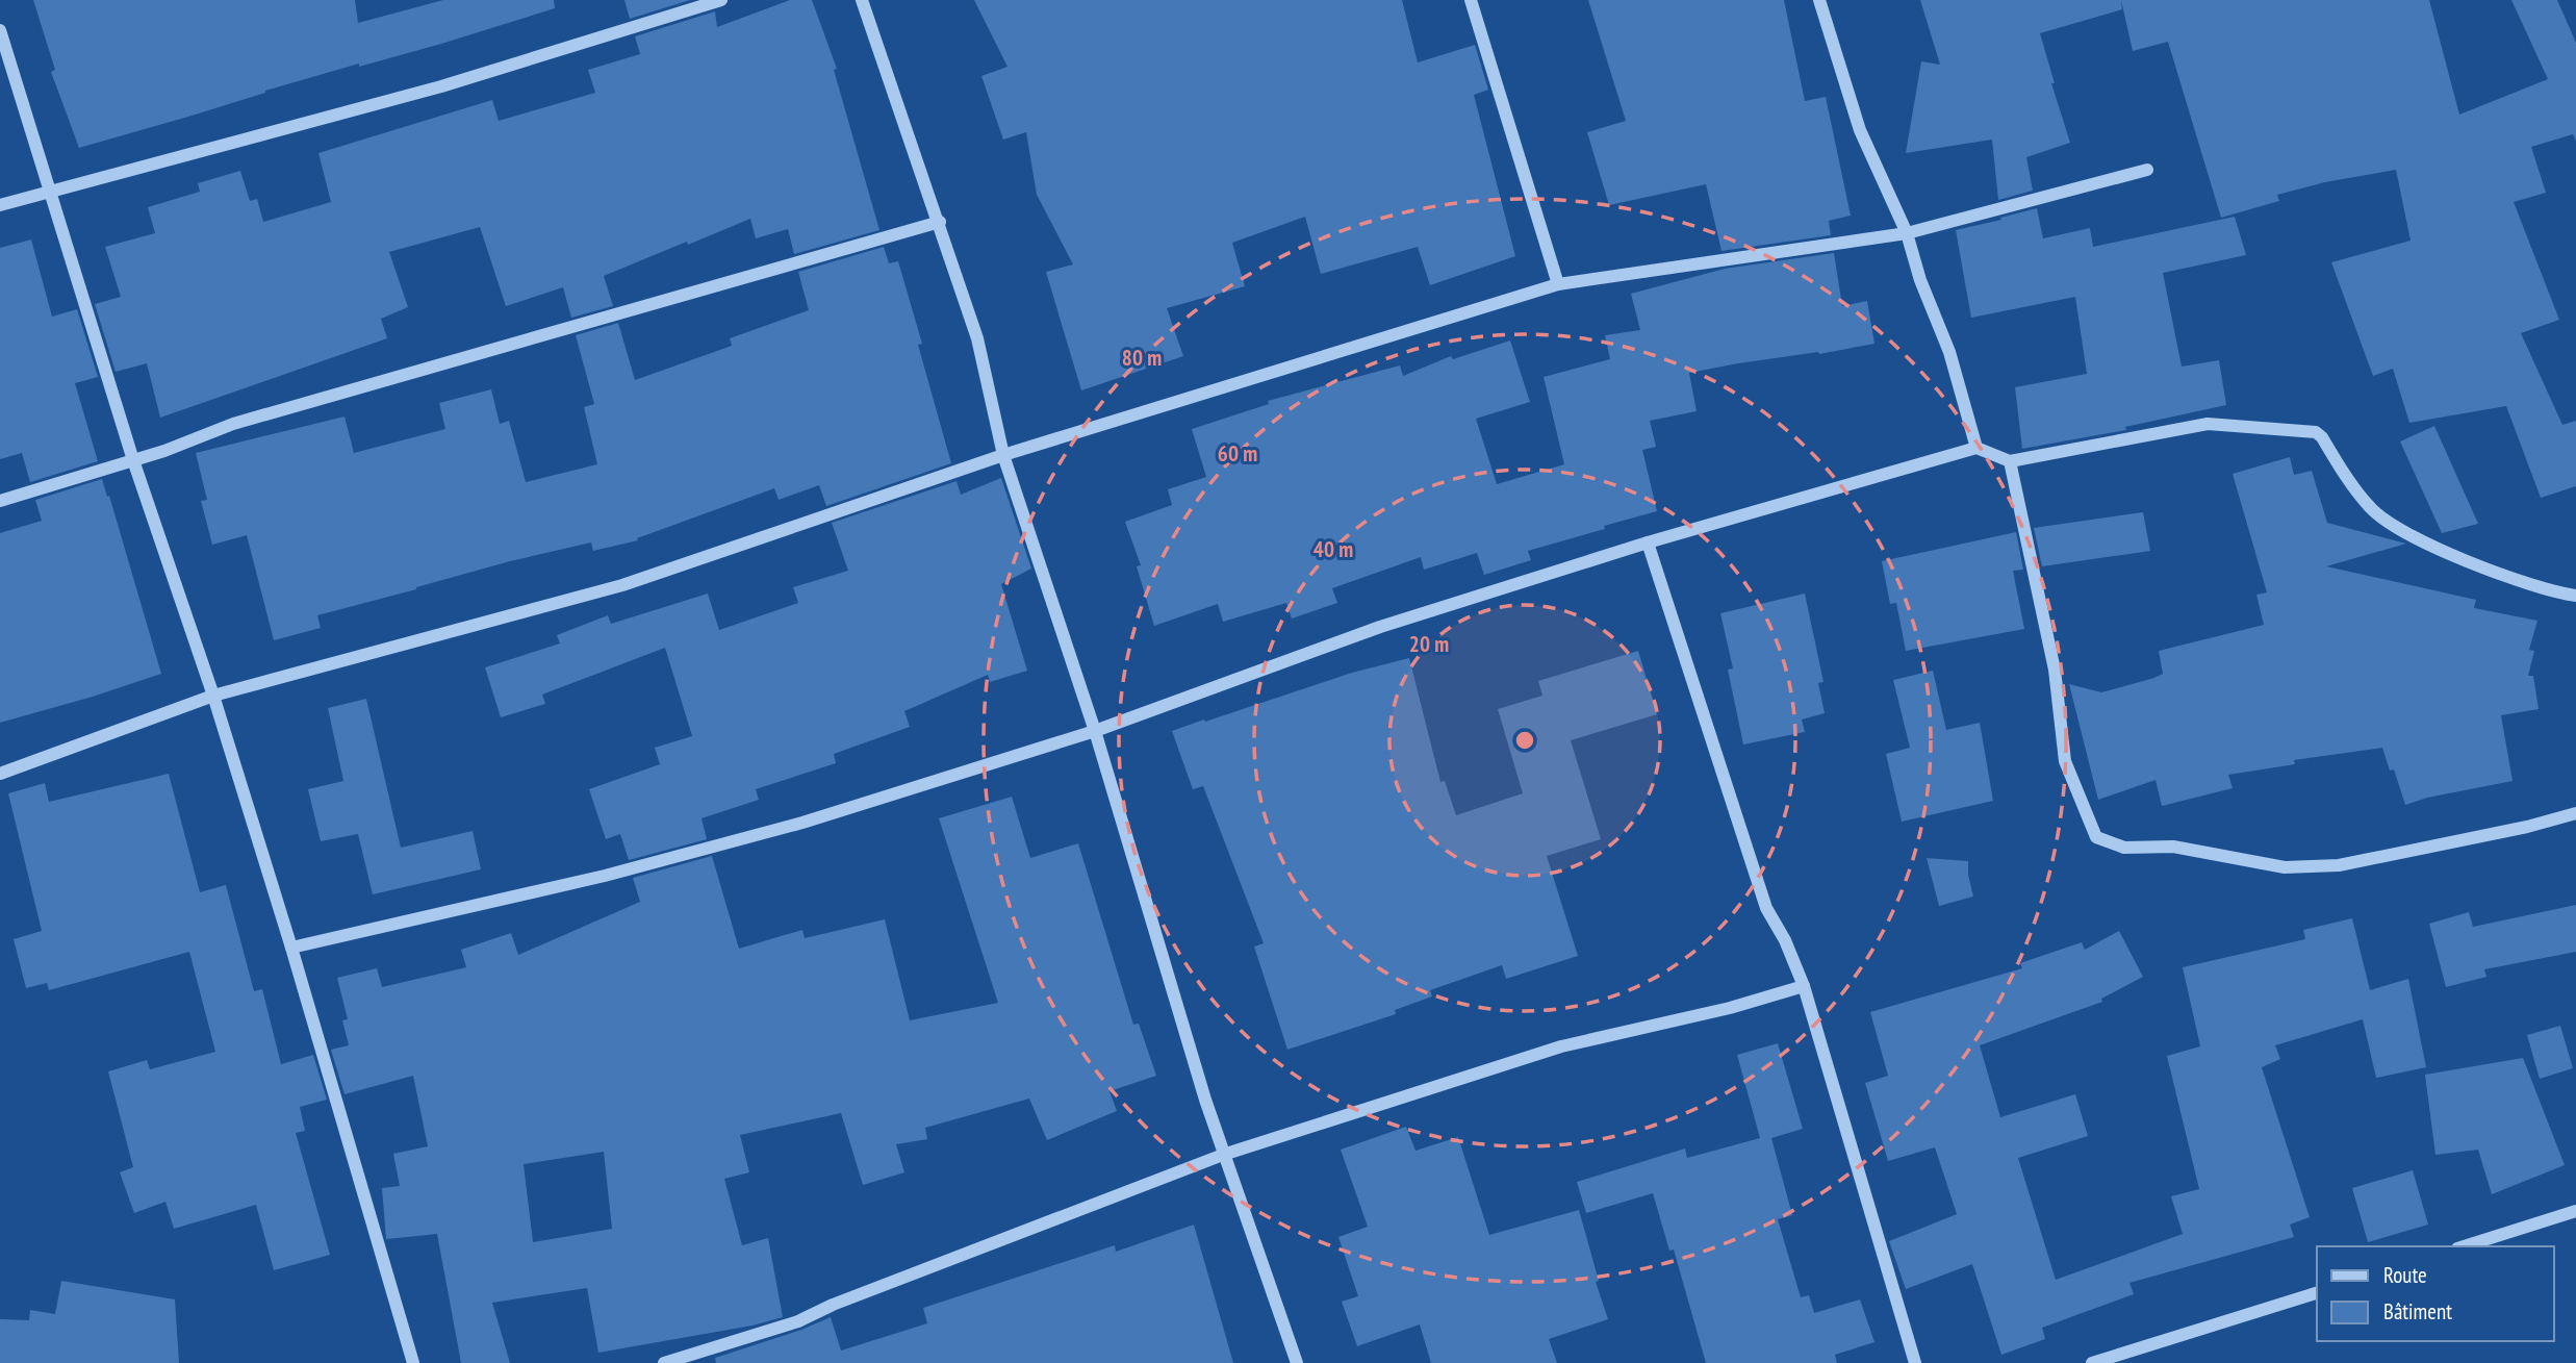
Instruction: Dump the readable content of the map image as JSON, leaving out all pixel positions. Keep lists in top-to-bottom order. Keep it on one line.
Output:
{"legend":["Route","Bâtiment"],"rings":["80 m","60 m","40 m","20 m"]}
